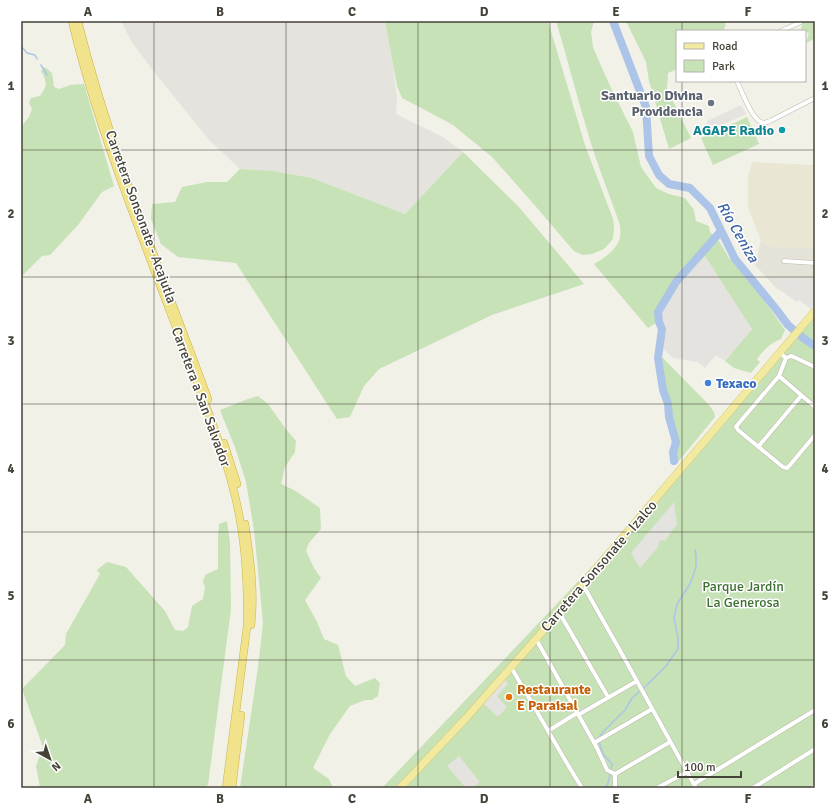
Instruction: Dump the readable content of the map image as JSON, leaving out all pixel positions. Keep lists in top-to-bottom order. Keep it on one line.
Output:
{"streets":{"highway":["Carretera Sonsonate - Acajutla","Carretera a San Salvador"],"main road":["Carretera Sonsonate - Izalco"]},"water":["Río Ceniza"],"parks":["Parque Jardín La Generosa"],"places":["Santuario Divina Providencia","AGAPE Radio","Texaco","Restaurante E Paraisal"],"legend":["Road","Park"],"scale_bar":"100 m","north":"bottom right","grid":{"columns":["A","B","C","D","E","F"],"rows":["1","2","3","4","5","6"]}}
